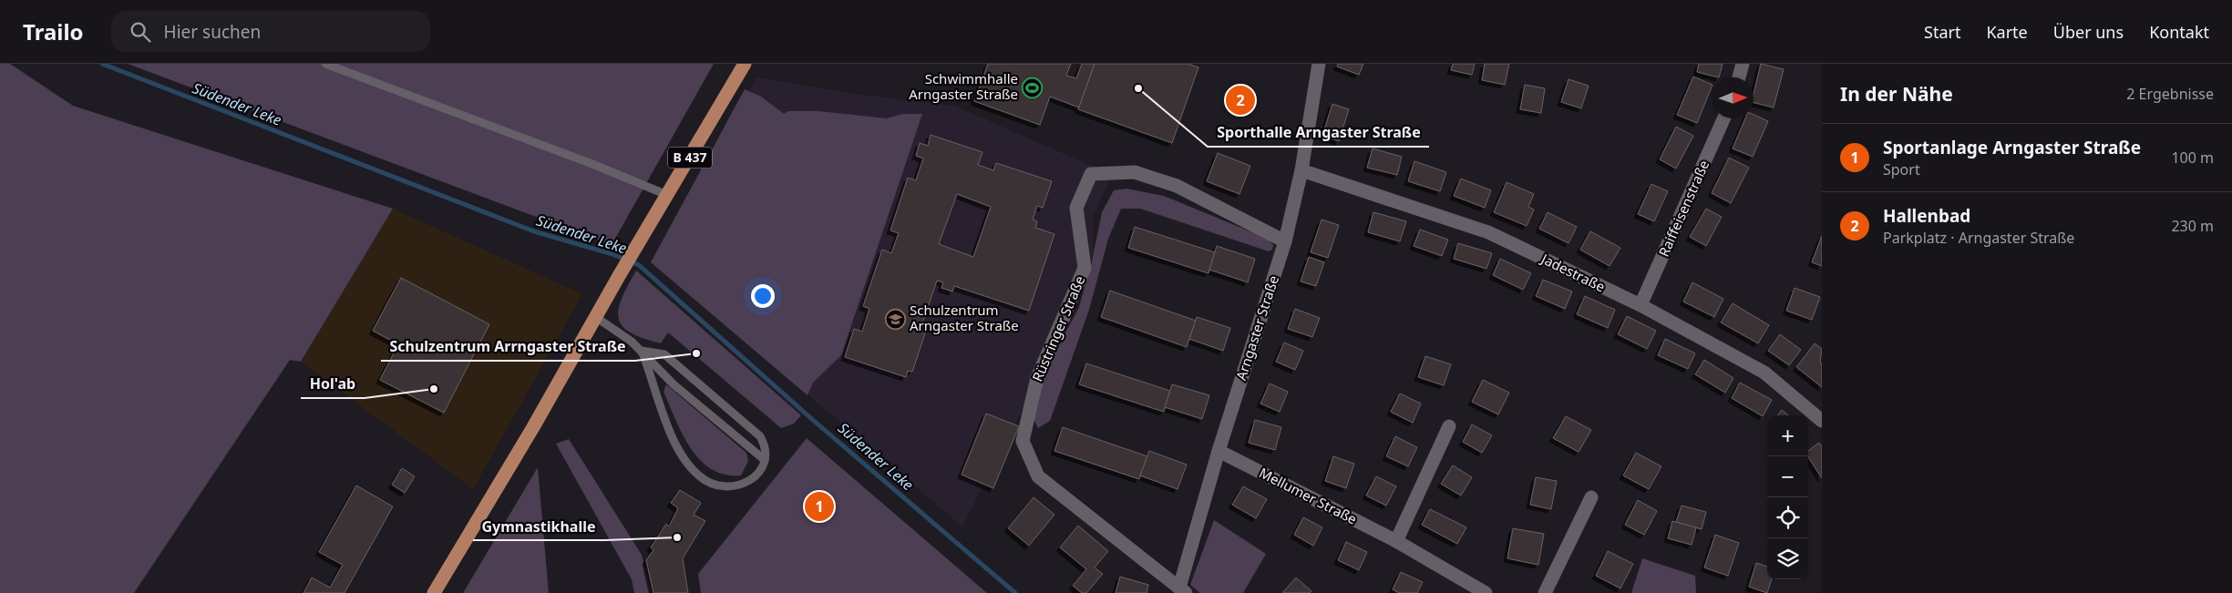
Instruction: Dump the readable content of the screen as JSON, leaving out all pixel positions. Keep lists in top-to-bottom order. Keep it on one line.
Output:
{"streets":{"main road":["B 437"],"street":["Raiffeisenstraße","Jadestraße","Arngaster Straße","Rüstringer Straße","Mellumer Straße"]},"crossings":[["Raiffeisenstraße","Jadestraße"],["Jadestraße","Arngaster Straße"],["Arngaster Straße","Rüstringer Straße"],["Arngaster Straße","Mellumer Straße"]],"water":["Südender Leke"],"places":{"sports":["Schwimmhalle Arngaster Straße"],"other":["Sporthalle Arngaster Straße","Schulzentrum Arrngaster Straße","Hol'ab","Gymnastikhalle"],"school or university":["Schulzentrum Arngaster Straße"]},"north":"right","page":{"header":"Trailo","search":"Hier suchen","nav":["Start","Karte","Über uns","Kontakt"],"heading":["In der Nähe","2 Ergebnisse"],"pins":["2","1"],"list":[{"mark":"1","name":"Sportanlage Arngaster Straße","note":"Sport","value":"100 m"},{"mark":"2","name":"Hallenbad","note":"Parkplatz · Arngaster Straße","value":"230 m"}],"map_buttons":["+","−"]}}
